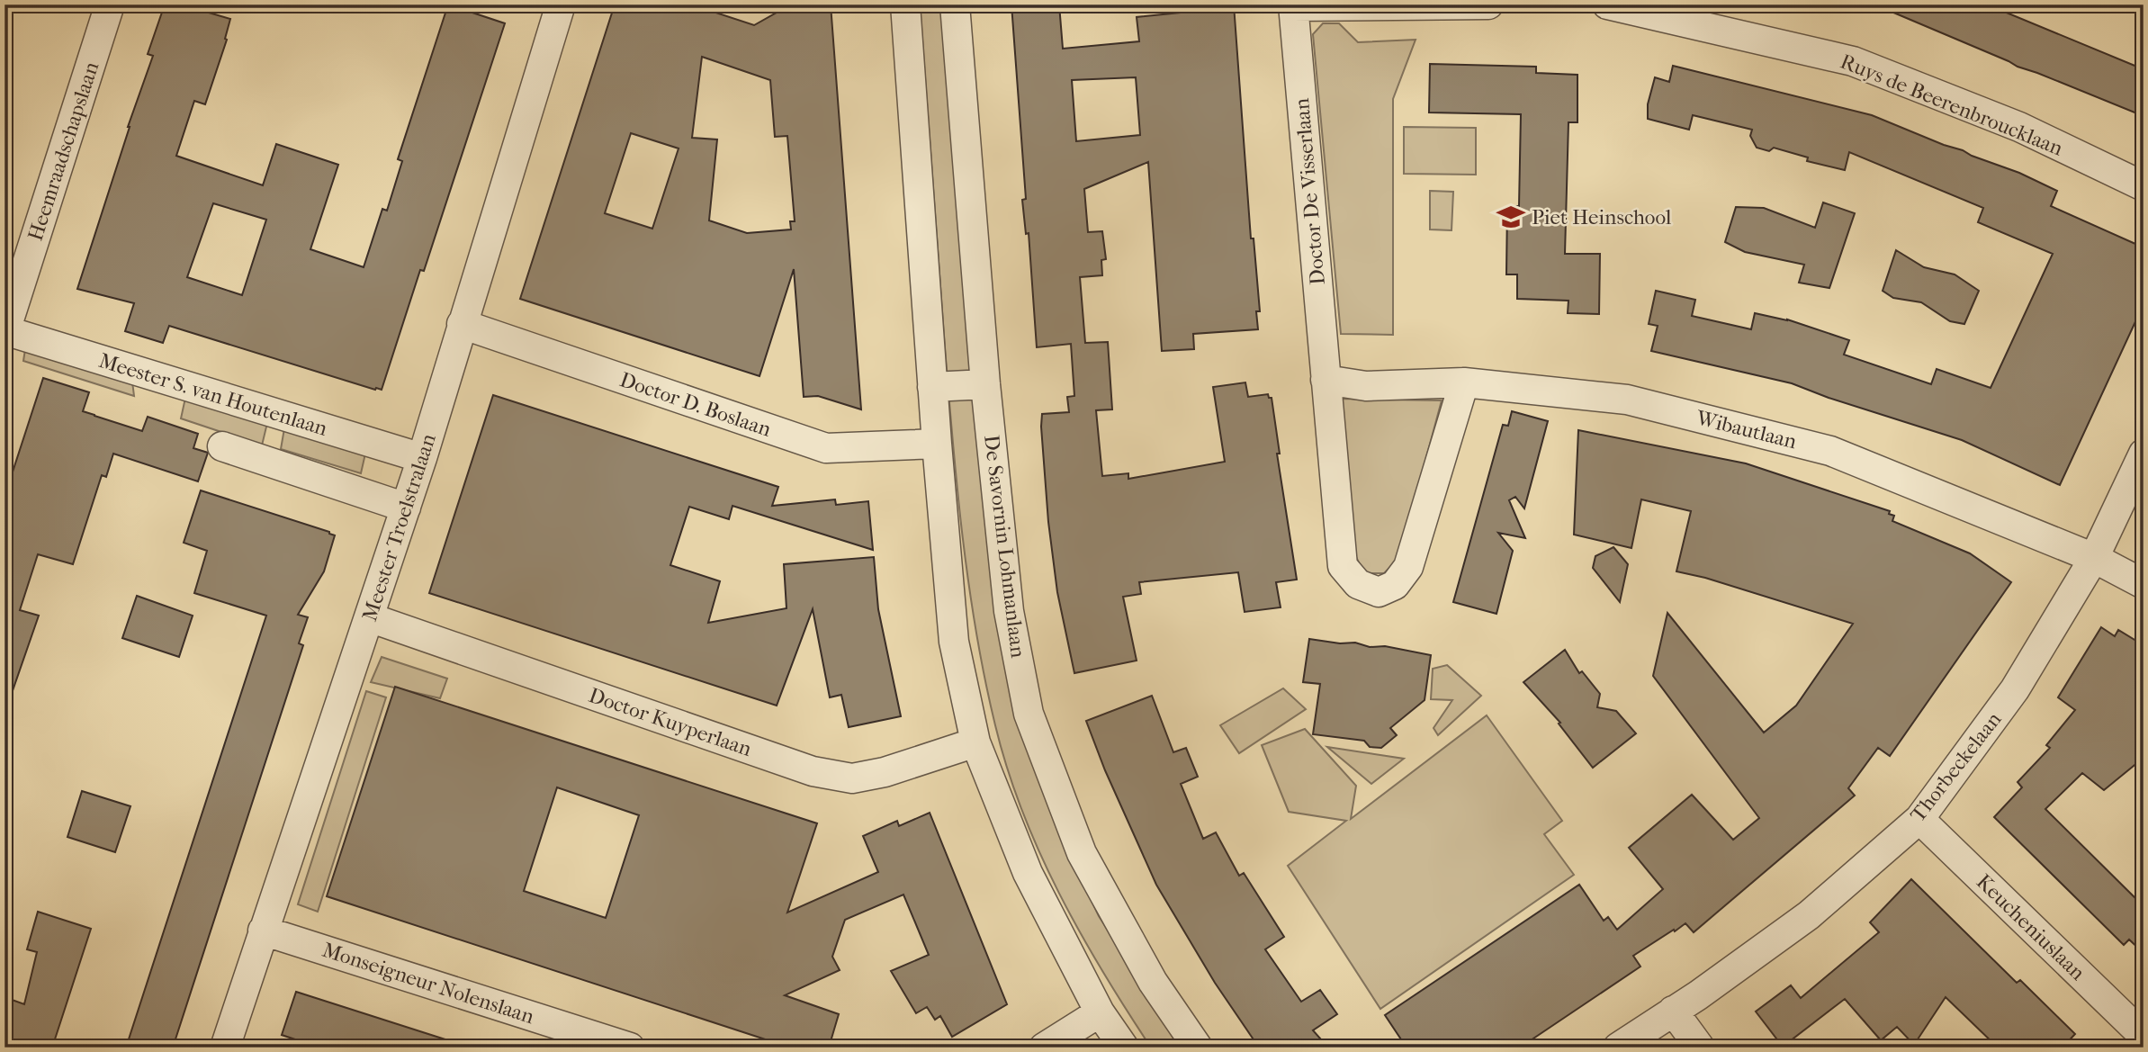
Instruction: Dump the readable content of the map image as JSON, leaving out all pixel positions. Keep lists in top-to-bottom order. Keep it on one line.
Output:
{"streets":{"street":["Ruys de Beerenbroucklaan","Heemraadschapslaan","Doctor De Visserlaan","Meester S. van Houtenlaan","Doctor D. Boslaan","Wibautlaan","Meester Troelstralaan","De Savornin Lohmanlaan","Doctor Kuyperlaan","Thorbeckelaan","Keucheniuslaan","Monseigneur Nolenslaan"]},"crossings":[["Heemraadschapslaan","Meester S. van Houtenlaan"],["Doctor De Visserlaan","Wibautlaan"],["Meester S. van Houtenlaan","Meester Troelstralaan"],["Doctor D. Boslaan","Meester Troelstralaan"],["Wibautlaan","Thorbeckelaan"],["Meester Troelstralaan","Doctor Kuyperlaan"],["Meester Troelstralaan","Monseigneur Nolenslaan"],["Thorbeckelaan","Keucheniuslaan"]],"places":{"school or university":["Piet Heinschool"]}}
